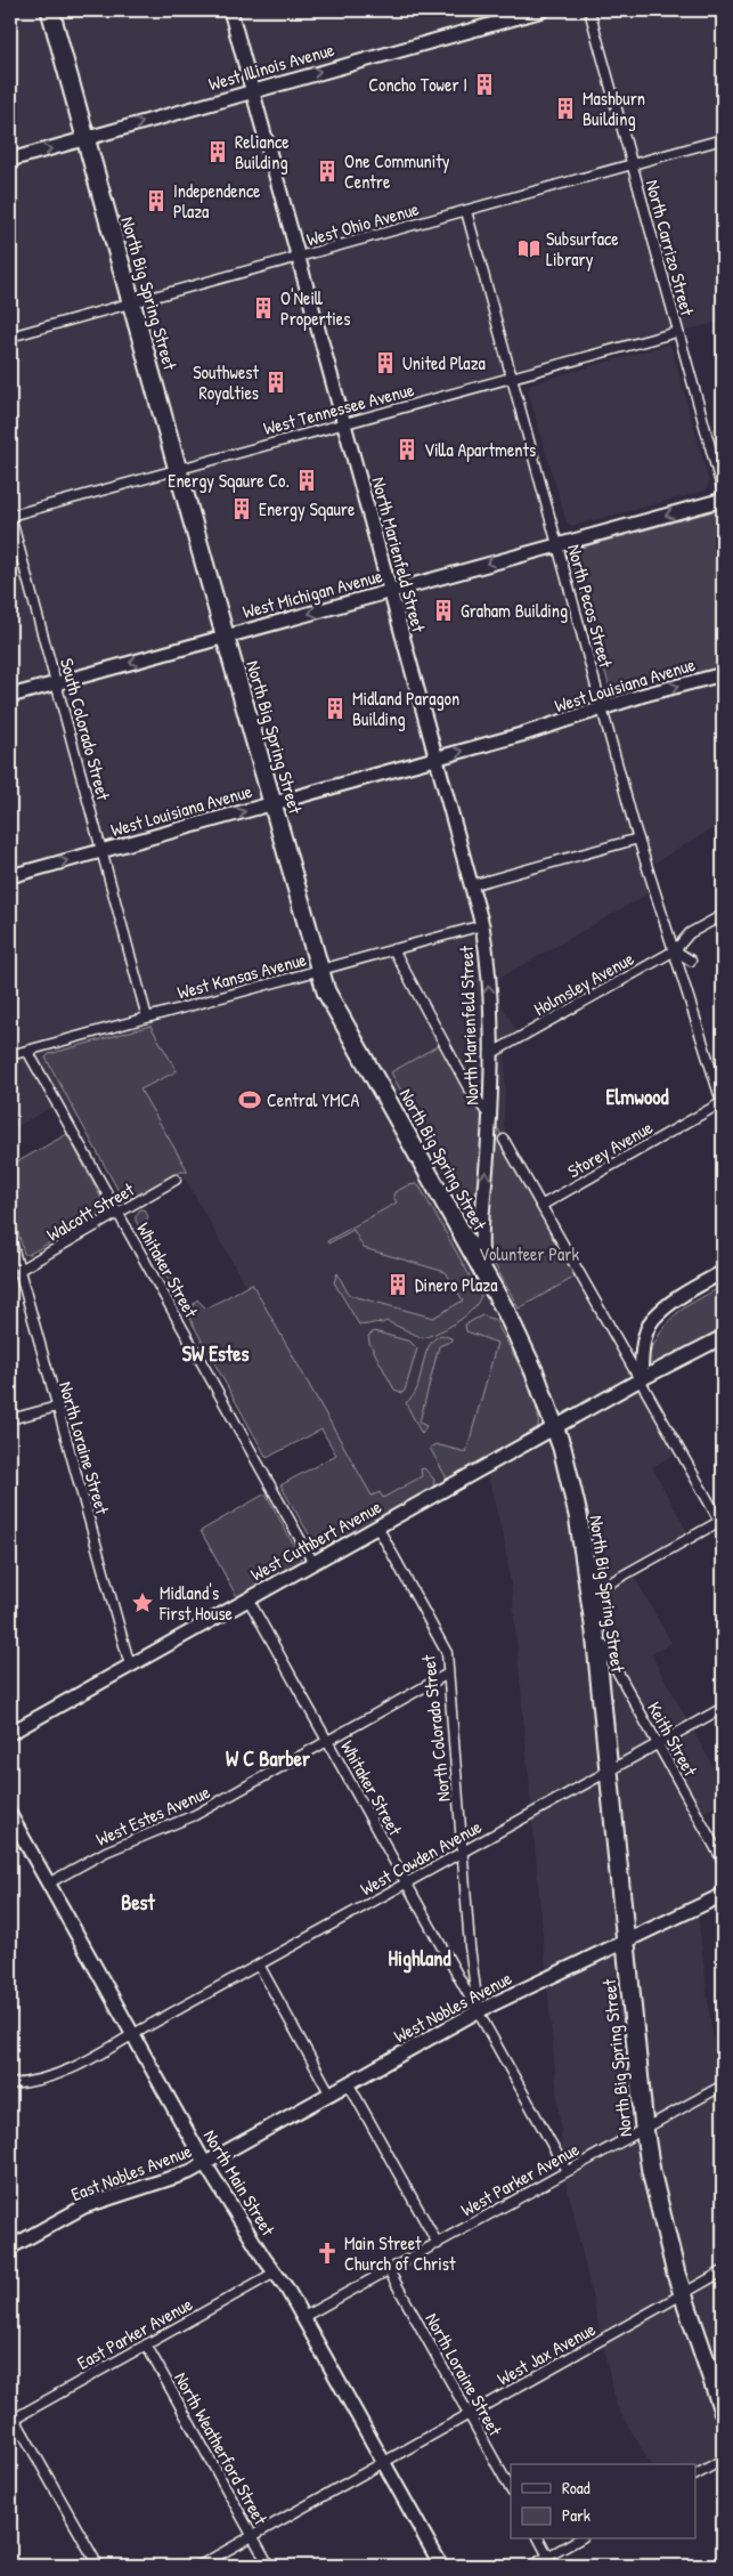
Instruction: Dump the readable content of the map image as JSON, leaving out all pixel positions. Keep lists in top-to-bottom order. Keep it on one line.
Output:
{"streets":{"highway":["North Big Spring Street"],"street":["West Illinois Avenue","West Ohio Avenue","North Carrizo Street","West Tennessee Avenue","North Marienfeld Street","West Michigan Avenue","North Pecos Street","West Louisiana Avenue","South Colorado Street","West Kansas Avenue","Holmsley Avenue","Storey Avenue","Walcott Street","Whitaker Street","North Loraine Street","West Cuthbert Avenue","North Colorado Street","Keith Street","West Estes Avenue","West Cowden Avenue","West Nobles Avenue","East Nobles Avenue","West Parker Avenue","North Main Street","East Parker Avenue","West Jax Avenue","North Weatherford Street"]},"crossings":[["West Illinois Avenue","North Big Spring Street"],["West Illinois Avenue","North Marienfeld Street"],["West Ohio Avenue","North Carrizo Street"],["West Ohio Avenue","North Big Spring Street"],["West Ohio Avenue","North Marienfeld Street"],["West Ohio Avenue","North Pecos Street"],["North Carrizo Street","West Tennessee Avenue"],["North Big Spring Street","West Tennessee Avenue"],["North Big Spring Street","North Marienfeld Street"],["North Big Spring Street","West Michigan Avenue"],["North Big Spring Street","West Louisiana Avenue"],["North Big Spring Street","West Kansas Avenue"],["North Big Spring Street","West Cuthbert Avenue"],["North Big Spring Street","Keith Street"],["North Big Spring Street","West Cowden Avenue"],["North Big Spring Street","West Nobles Avenue"],["North Big Spring Street","West Parker Avenue"],["North Big Spring Street","West Jax Avenue"],["West Tennessee Avenue","North Marienfeld Street"],["West Tennessee Avenue","North Pecos Street"],["West Tennessee Avenue","South Colorado Street"],["North Marienfeld Street","West Michigan Avenue"],["North Marienfeld Street","West Louisiana Avenue"],["North Marienfeld Street","West Kansas Avenue"],["North Marienfeld Street","Holmsley Avenue"],["West Michigan Avenue","North Pecos Street"],["West Michigan Avenue","South Colorado Street"],["North Pecos Street","West Louisiana Avenue"],["North Pecos Street","Holmsley Avenue"],["North Pecos Street","Storey Avenue"],["West Louisiana Avenue","South Colorado Street"],["South Colorado Street","West Kansas Avenue"],["West Kansas Avenue","Whitaker Street"],["Walcott Street","Whitaker Street"],["Walcott Street","North Loraine Street"],["Whitaker Street","West Cuthbert Avenue"],["Whitaker Street","North Colorado Street"],["Whitaker Street","West Estes Avenue"],["Whitaker Street","West Cowden Avenue"],["Whitaker Street","West Nobles Avenue"],["Whitaker Street","West Parker Avenue"],["North Loraine Street","West Cuthbert Avenue"],["North Loraine Street","West Parker Avenue"],["North Loraine Street","West Jax Avenue"],["West Cuthbert Avenue","North Colorado Street"],["North Colorado Street","West Estes Avenue"],["North Colorado Street","West Cowden Avenue"],["North Colorado Street","West Nobles Avenue"],["Keith Street","West Cowden Avenue"],["West Estes Avenue","North Main Street"],["West Cowden Avenue","North Main Street"],["West Nobles Avenue","East Nobles Avenue"],["West Nobles Avenue","North Main Street"],["East Nobles Avenue","North Main Street"],["West Parker Avenue","North Main Street"],["North Main Street","East Parker Avenue"],["North Main Street","West Jax Avenue"],["East Parker Avenue","North Weatherford Street"],["West Jax Avenue","North Weatherford Street"]],"one_way":["West Illinois Avenue","West Michigan Avenue","West Louisiana Avenue"],"districts":["Elmwood","SW Estes","W C Barber","Best","Highland"],"parks":["Volunteer Park"],"places":{"building":["Concho Tower I","Mashburn Building","Reliance Building","One Community Centre","Independence Plaza","O'Neill Properties","United Plaza","Southwest Royalties","Villa Apartments","Energy Sqaure Co.","Energy Sqaure","Graham Building","Midland Paragon Building","Dinero Plaza"],"library":["Subsurface Library"],"sports":["Central YMCA"],"place":["Midland's First House"],"church":["Main Street Church of Christ"]},"legend":["Road","Park"]}
